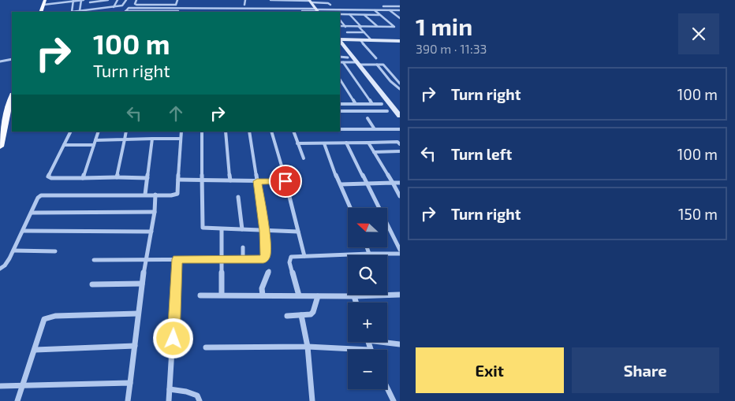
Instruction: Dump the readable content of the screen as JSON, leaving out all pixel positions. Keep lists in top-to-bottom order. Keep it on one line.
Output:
{"north":"left","page":{"heading":["1 min","390 m · 11:33"],"turn":["100 m","Turn right"],"list":[{"name":"Turn right","value":"100 m"},{"name":"Turn left","value":"100 m"},{"name":"Turn right","value":"150 m"}],"map_buttons":["+","−"],"buttons":["Exit","Share"]}}
